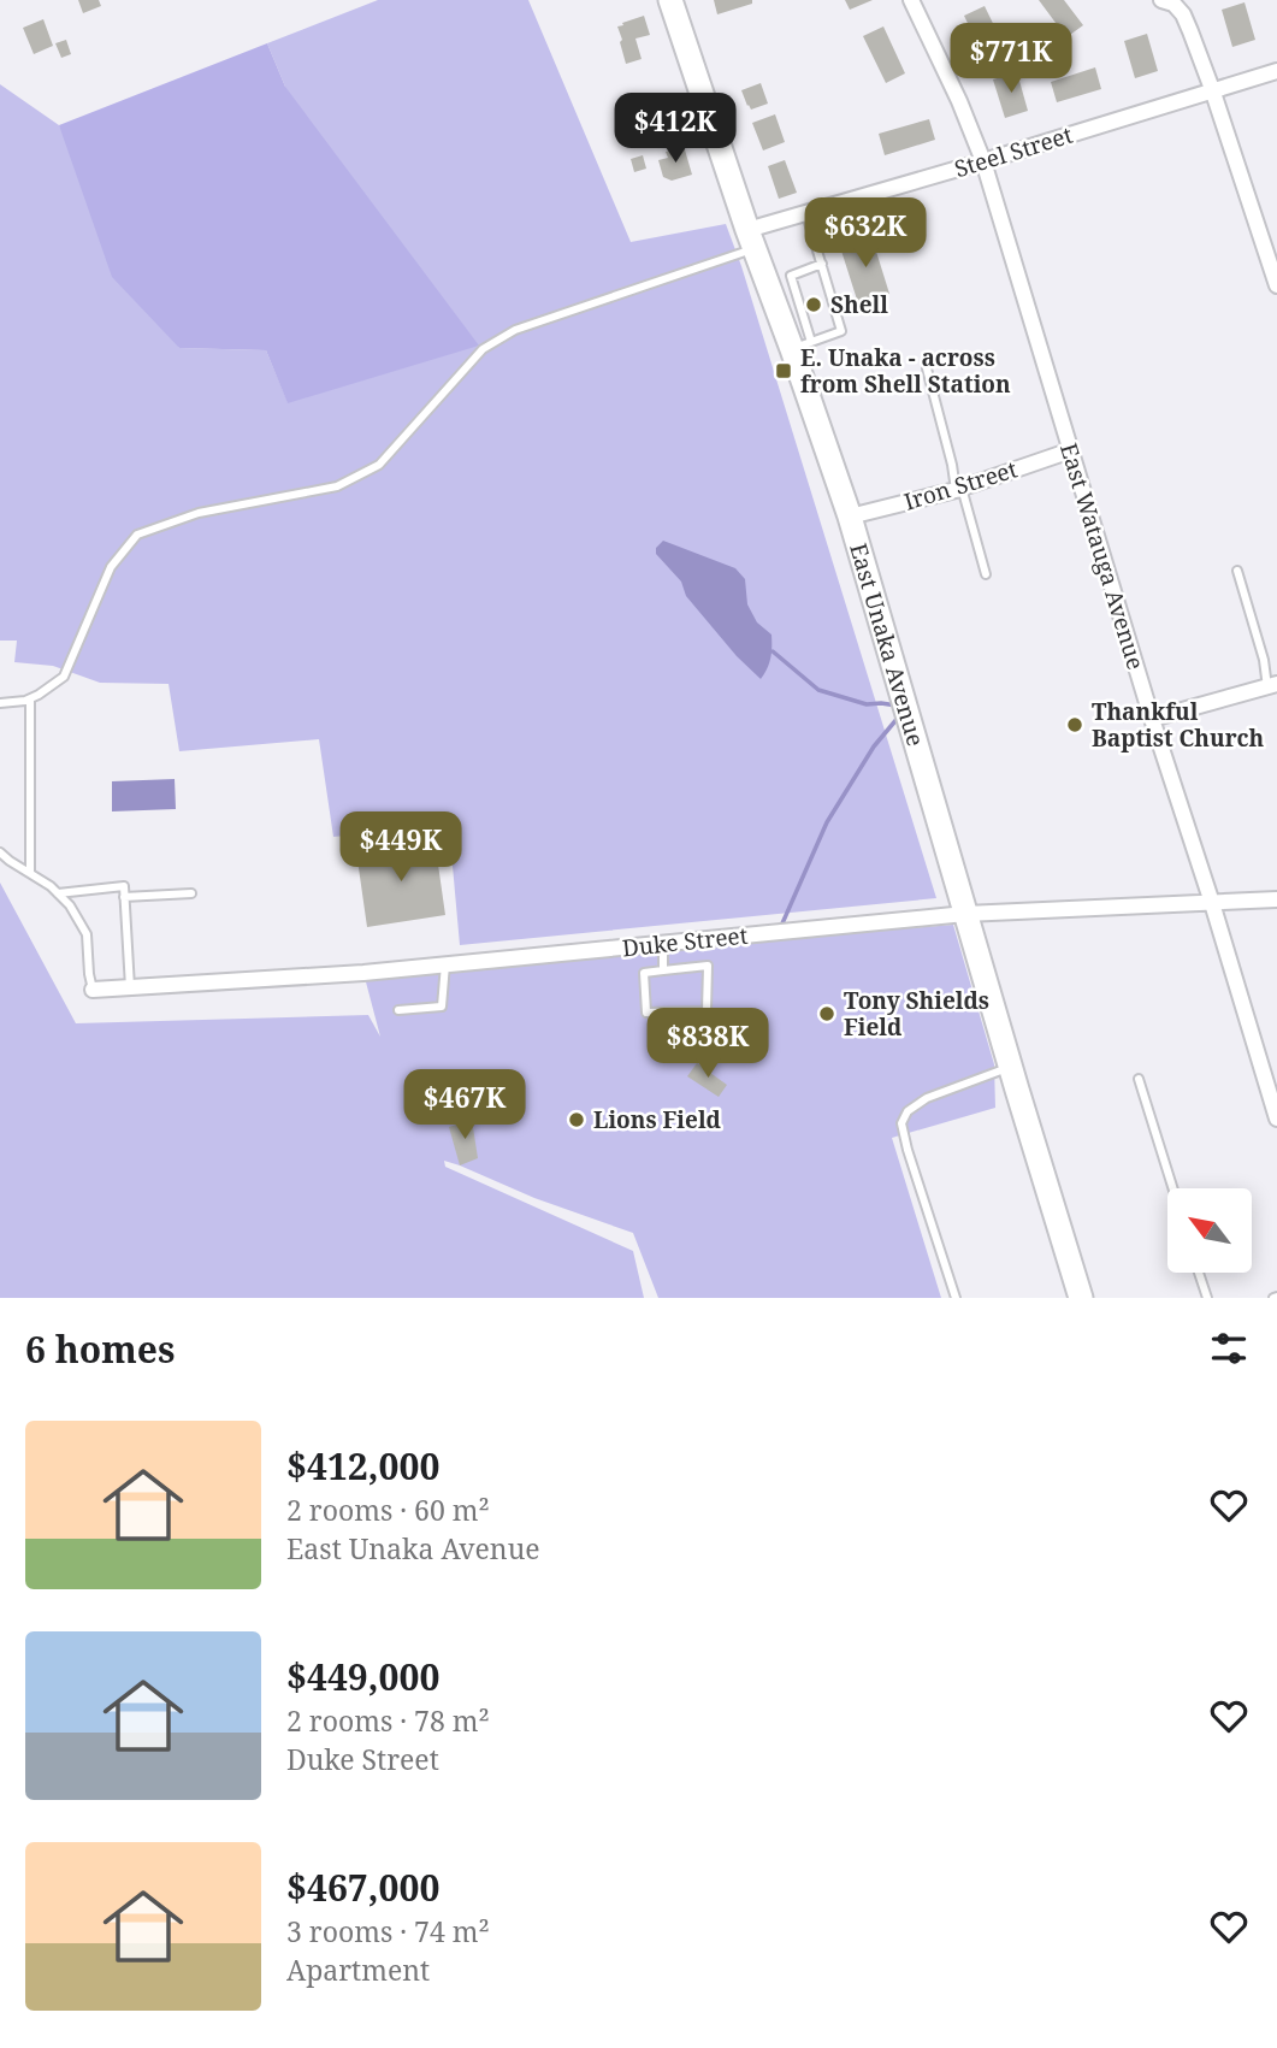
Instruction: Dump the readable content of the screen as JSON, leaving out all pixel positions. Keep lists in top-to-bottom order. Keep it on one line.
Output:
{"streets":{"main road":["East Unaka Avenue"],"street":["Steel Street","Iron Street","East Watauga Avenue","Duke Street"]},"crossings":[["Steel Street","East Watauga Avenue"],["Steel Street","East Unaka Avenue"],["Iron Street","East Watauga Avenue"],["Iron Street","East Unaka Avenue"],["East Watauga Avenue","Duke Street"],["East Unaka Avenue","Duke Street"]],"places":{"other":["Shell","Thankful Baptist Church","Tony Shields Field","Lions Field"],"transit":["E. Unaka - across from Shell Station"]},"north":"top left","page":{"price":["$771K","$412K","$632K","$449K","$838K","$467K"],"heading":"6 homes","list":[{"name":"$412,000","note":"2 rooms · 60 m² · East Unaka Avenue"},{"name":"$449,000","note":"2 rooms · 78 m² · Duke Street"},{"name":"$467,000","note":"3 rooms · 74 m² · Apartment"}]}}
